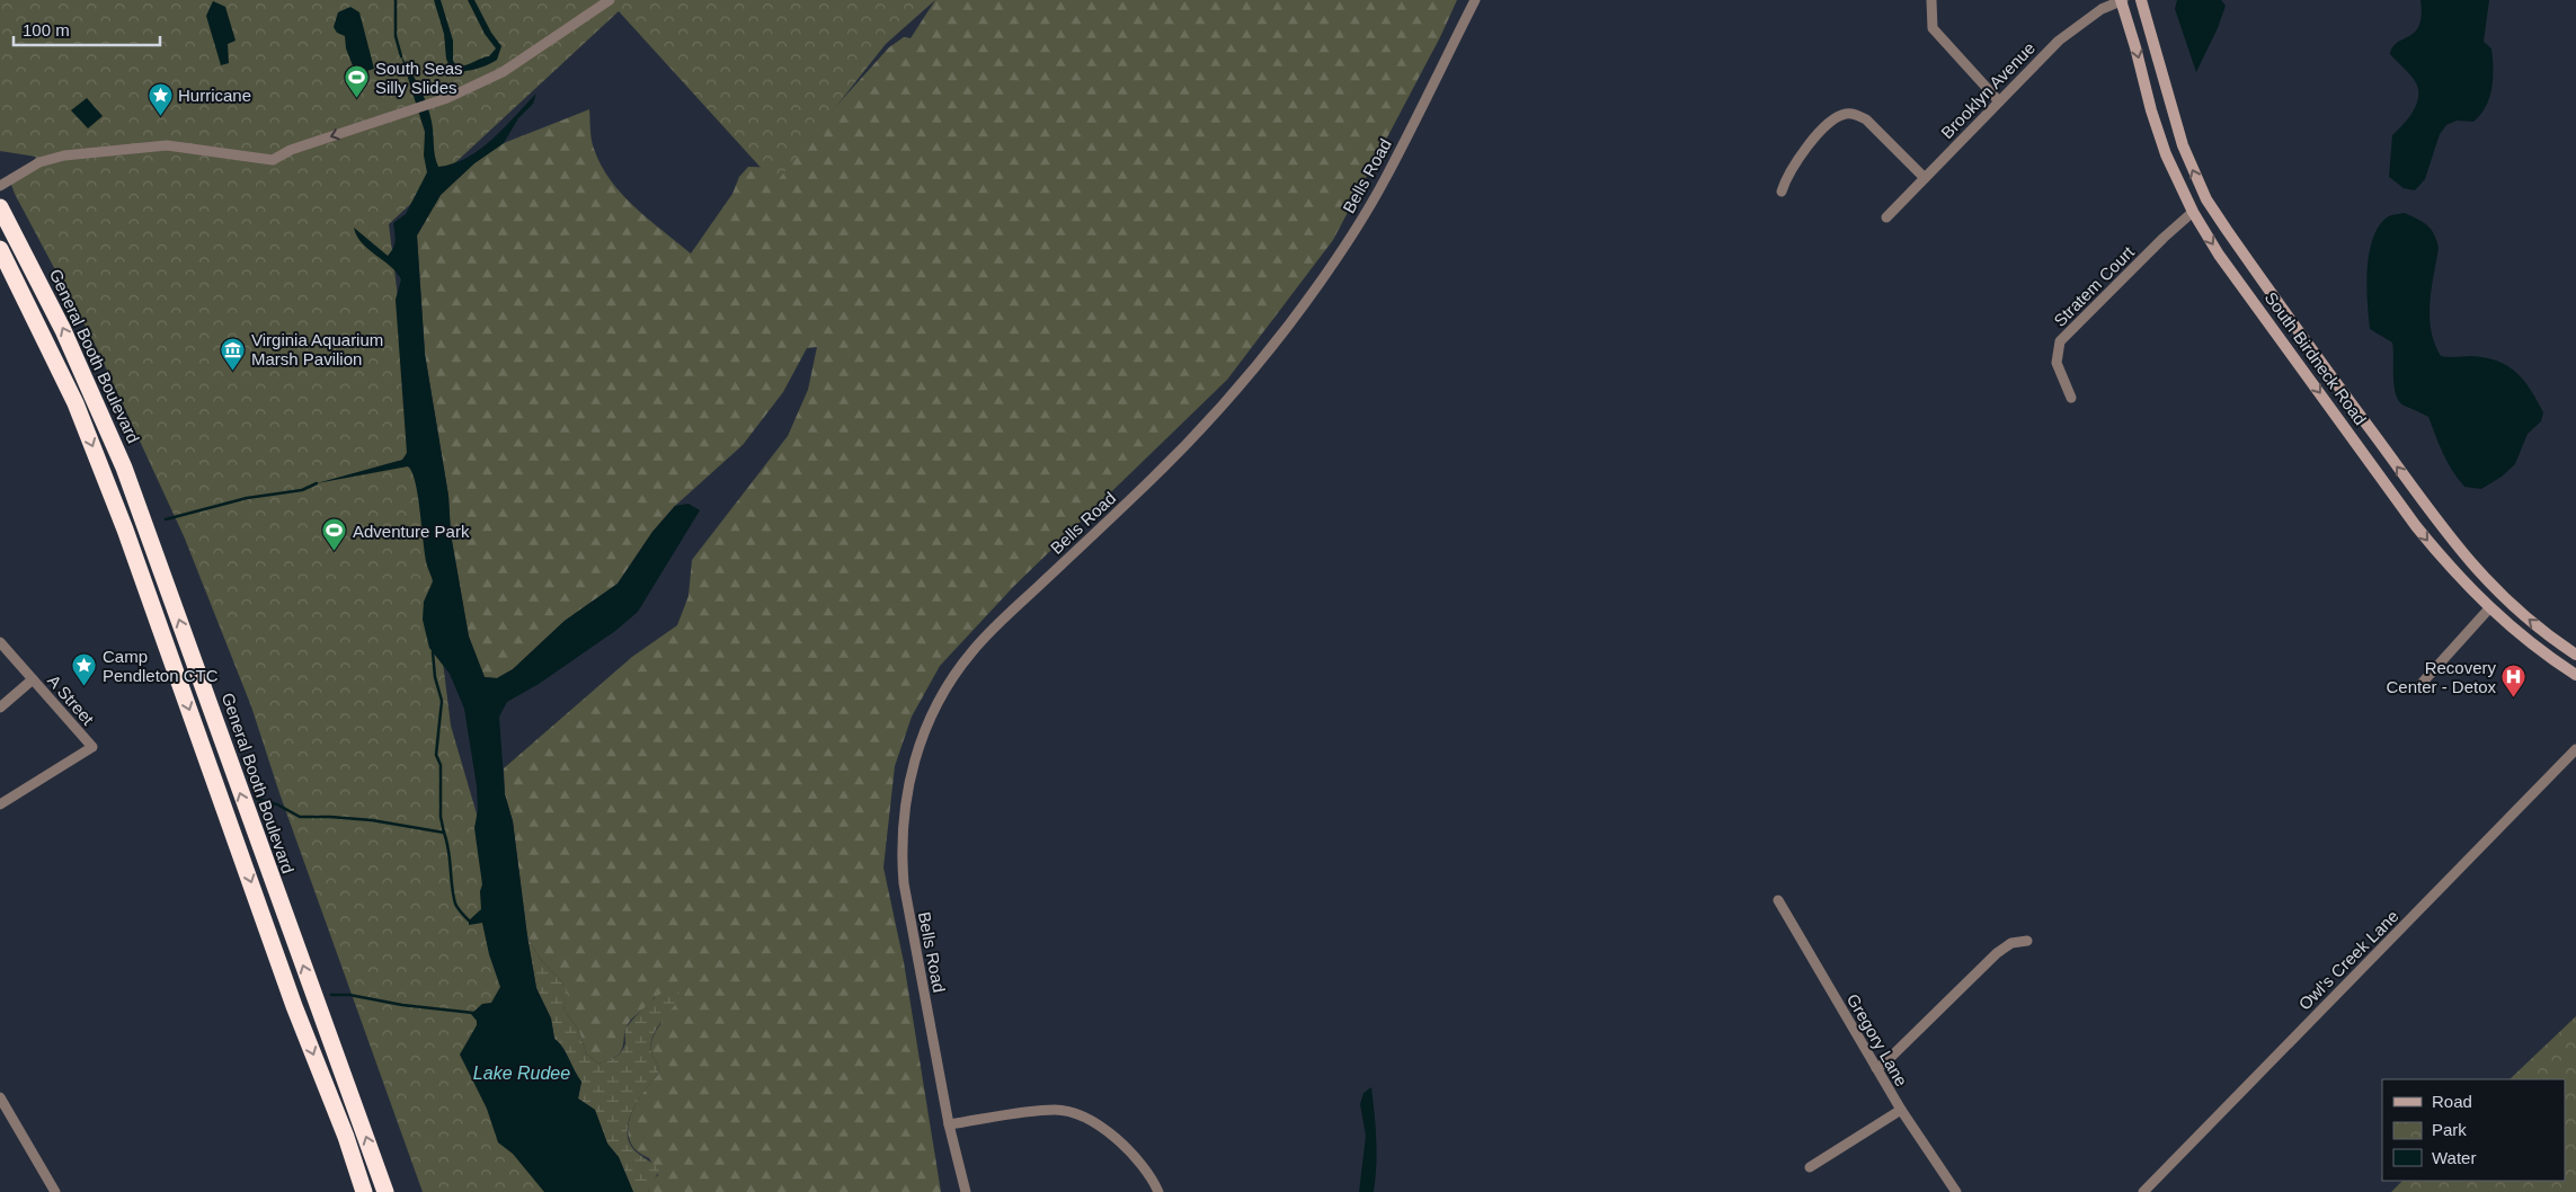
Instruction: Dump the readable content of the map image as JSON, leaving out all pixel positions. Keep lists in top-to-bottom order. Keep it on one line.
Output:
{"streets":{"highway":["General Booth Boulevard"],"main road":["South Birdneck Road"],"street":["Brooklyn Avenue","Bells Road","Stratem Court","A Street","Owl's Creek Lane","Gregory Lane"]},"crossings":[["Brooklyn Avenue","South Birdneck Road"],["Stratem Court","South Birdneck Road"]],"water":["Lake Rudee"],"places":{"sports":["South Seas Silly Slides","Adventure Park"],"place":["Hurricane","Camp Pendleton CTC"],"museum":["Virginia Aquarium Marsh Pavilion"],"hospital":["Recovery Center - Detox"]},"legend":["Road","Park","Water"],"scale_bar":"100 m"}
